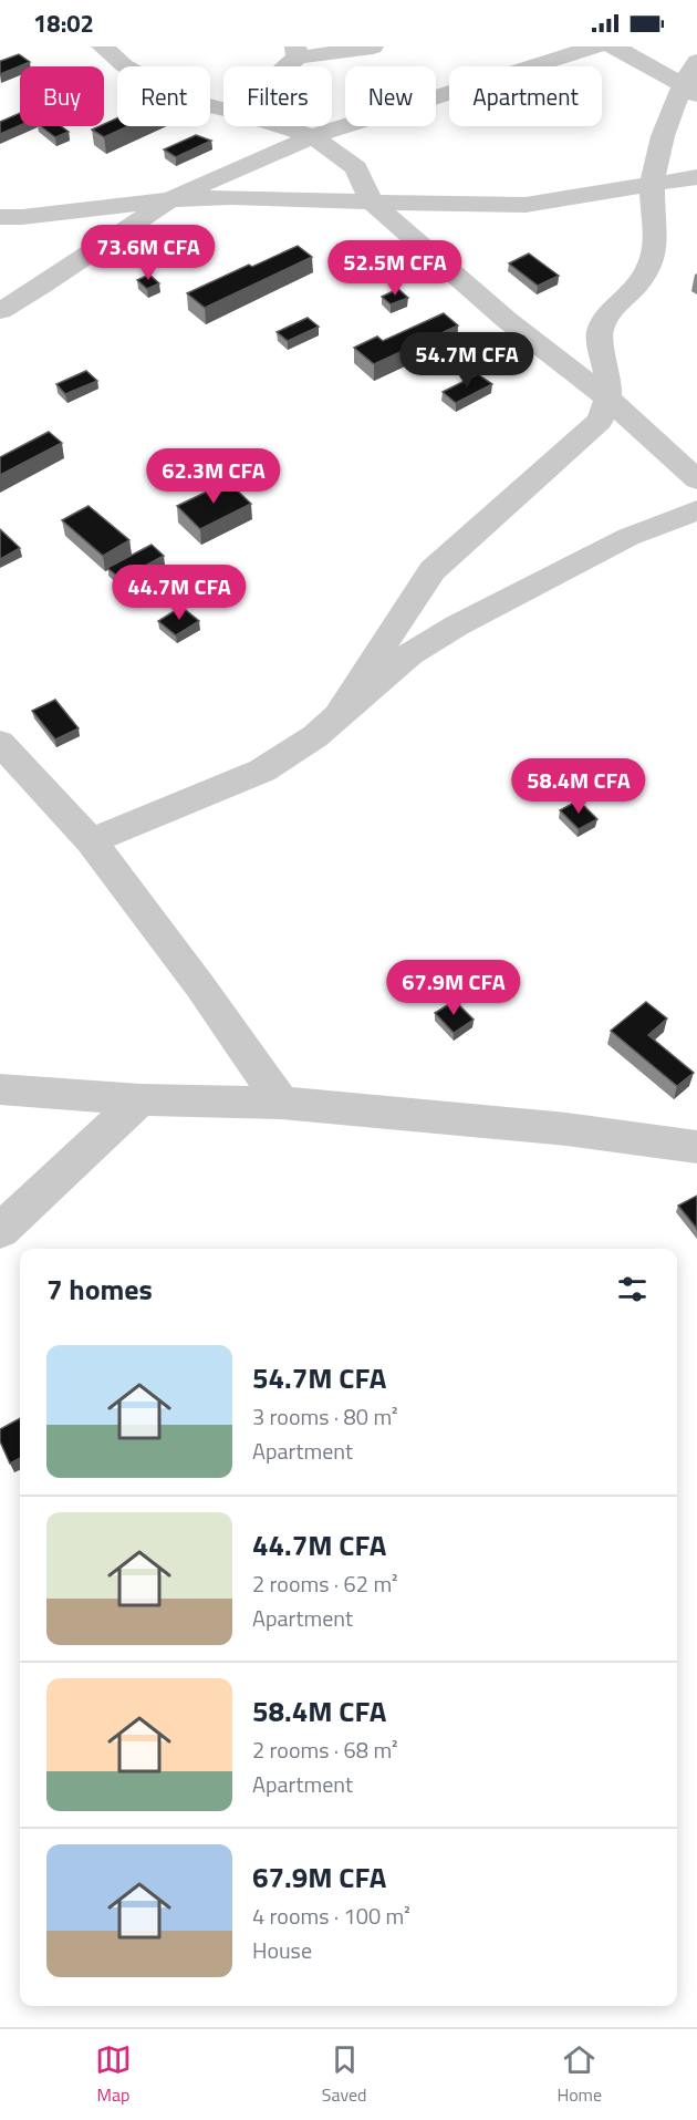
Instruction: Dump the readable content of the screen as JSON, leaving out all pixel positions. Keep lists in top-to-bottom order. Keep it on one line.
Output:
{"page":{"status":"18:02","chip":["Buy","Rent","Filters","New","Apartment"],"price":["73.6M CFA","52.5M CFA","54.7M CFA","62.3M CFA","44.7M CFA","58.4M CFA","67.9M CFA"],"heading":"7 homes","list":[{"name":"54.7M CFA","note":"3 rooms · 80 m² · Apartment"},{"name":"44.7M CFA","note":"2 rooms · 62 m² · Apartment"},{"name":"58.4M CFA","note":"2 rooms · 68 m² · Apartment"},{"name":"67.9M CFA","note":"4 rooms · 100 m² · House"}],"tabs":["Map","Saved","Home"]}}
